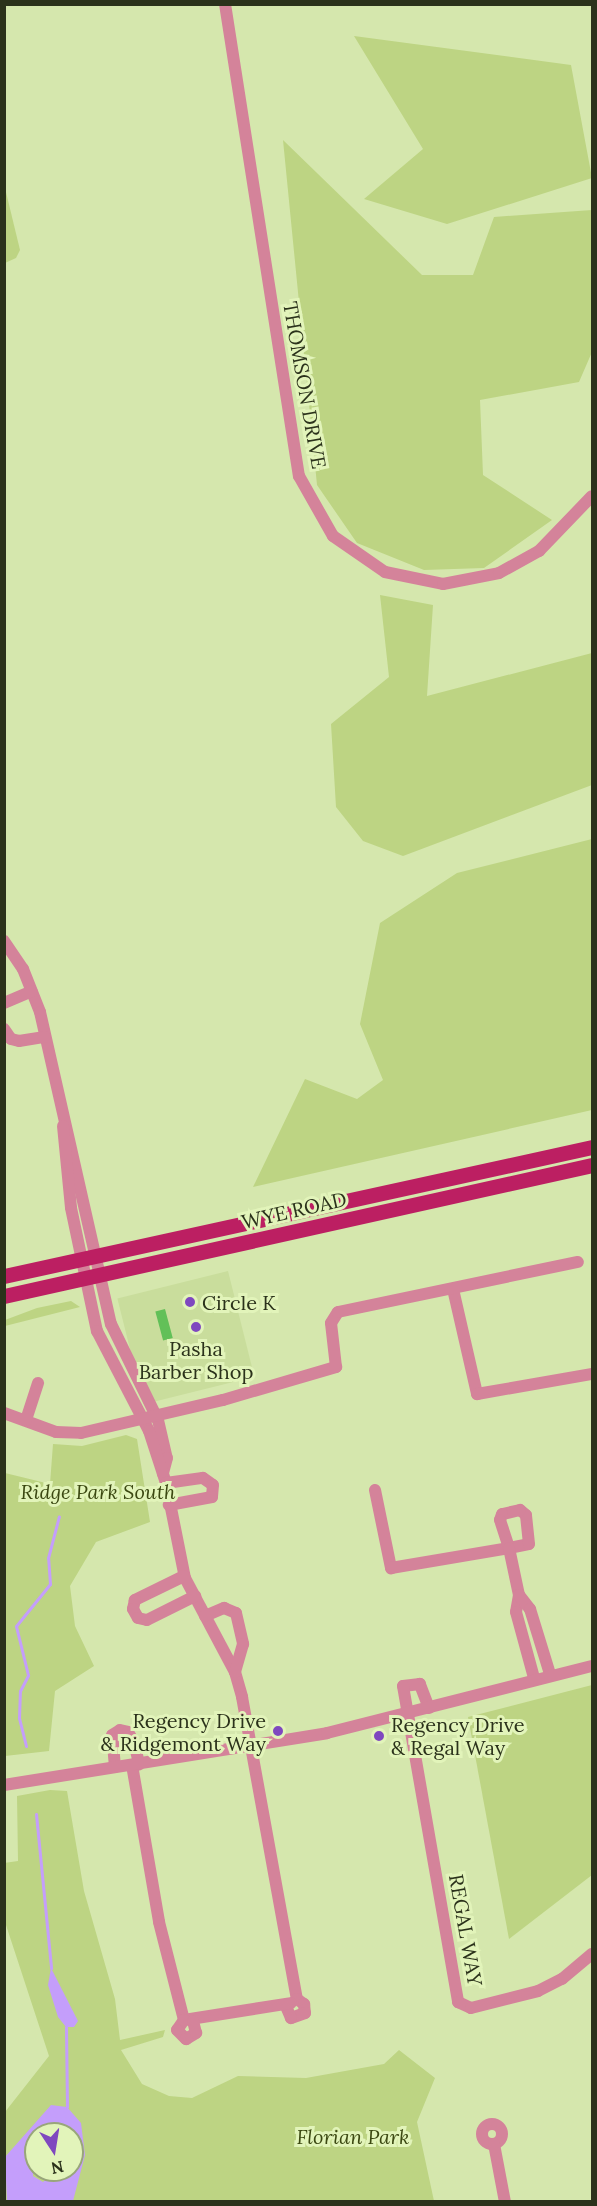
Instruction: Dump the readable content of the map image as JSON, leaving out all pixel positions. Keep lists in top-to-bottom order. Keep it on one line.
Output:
{"streets":{"main road":["WYE ROAD"],"street":["THOMSON DRIVE","REGAL WAY"]},"parks":["Ridge Park South","Florian Park"],"places":["Circle K","Pasha Barber Shop","Regency Drive & Ridgemont Way","Regency Drive & Regal Way"],"north":"bottom"}
